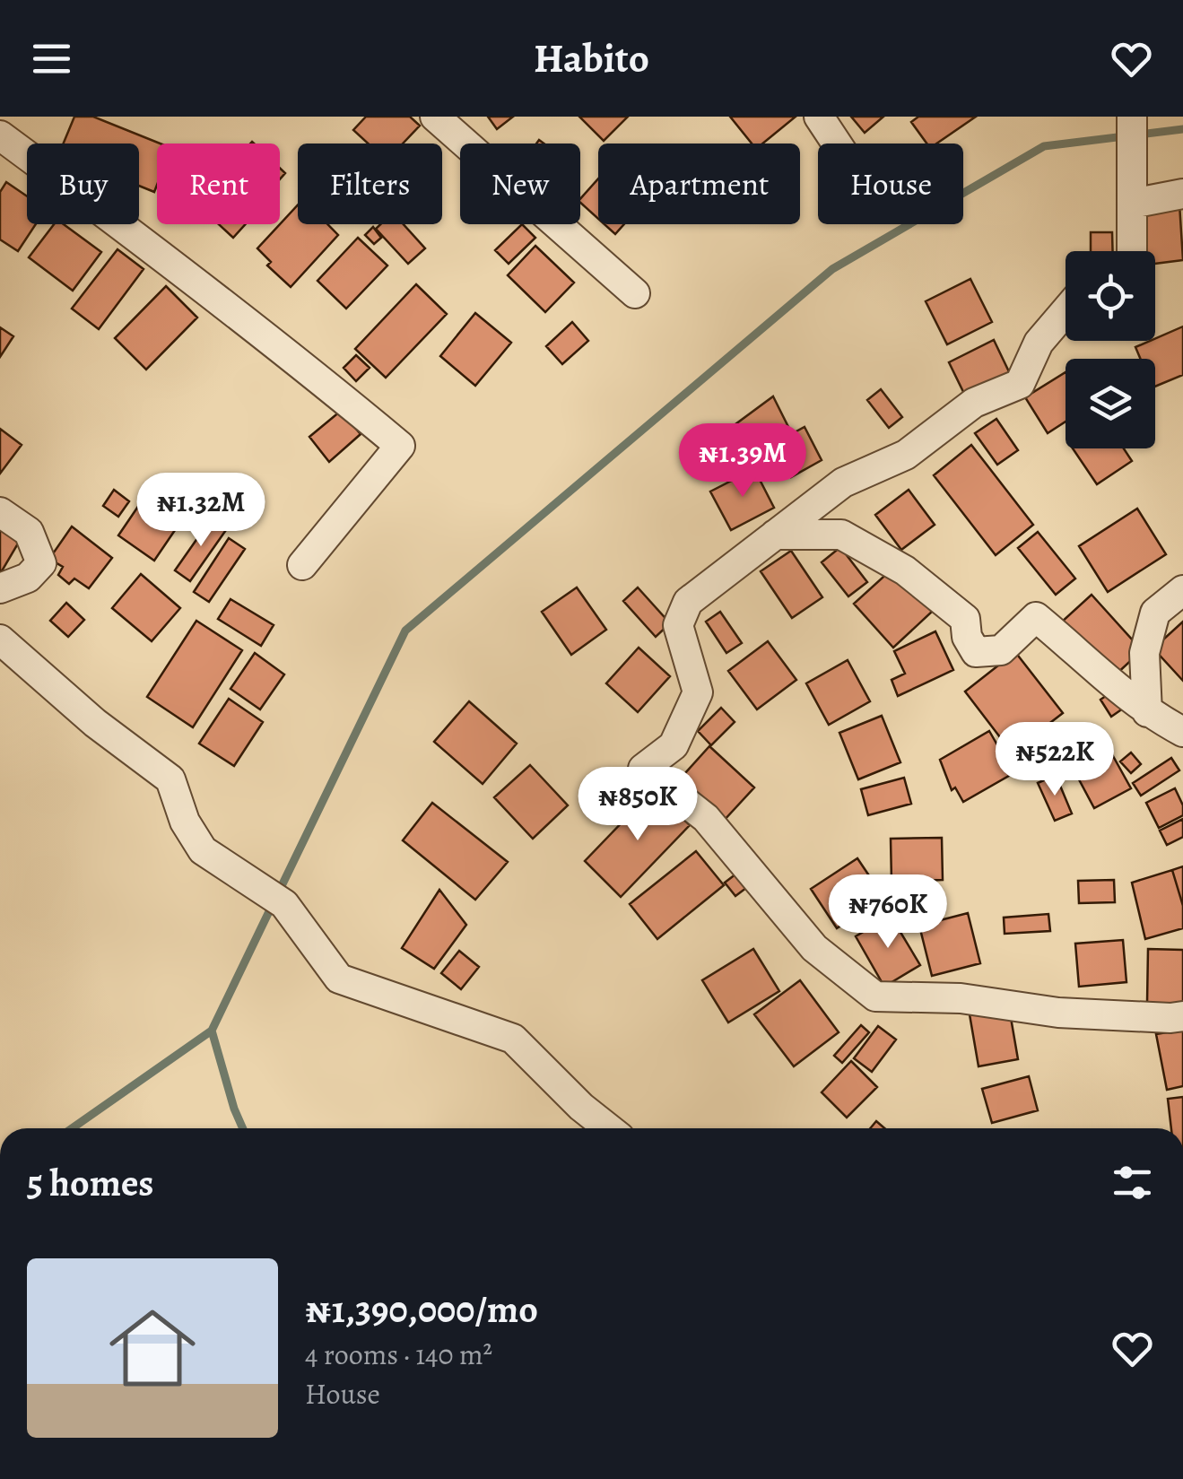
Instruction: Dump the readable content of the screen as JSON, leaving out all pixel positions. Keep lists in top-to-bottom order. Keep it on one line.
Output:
{"page":{"header":"Habito","chip":["Buy","Rent","Filters","New","Apartment","House"],"price":["₦1.39M","₦1.32M","₦522K","₦850K","₦760K"],"heading":"5 homes","list":[{"name":"₦1,390,000/mo","note":"4 rooms · 140 m² · House"}]}}
